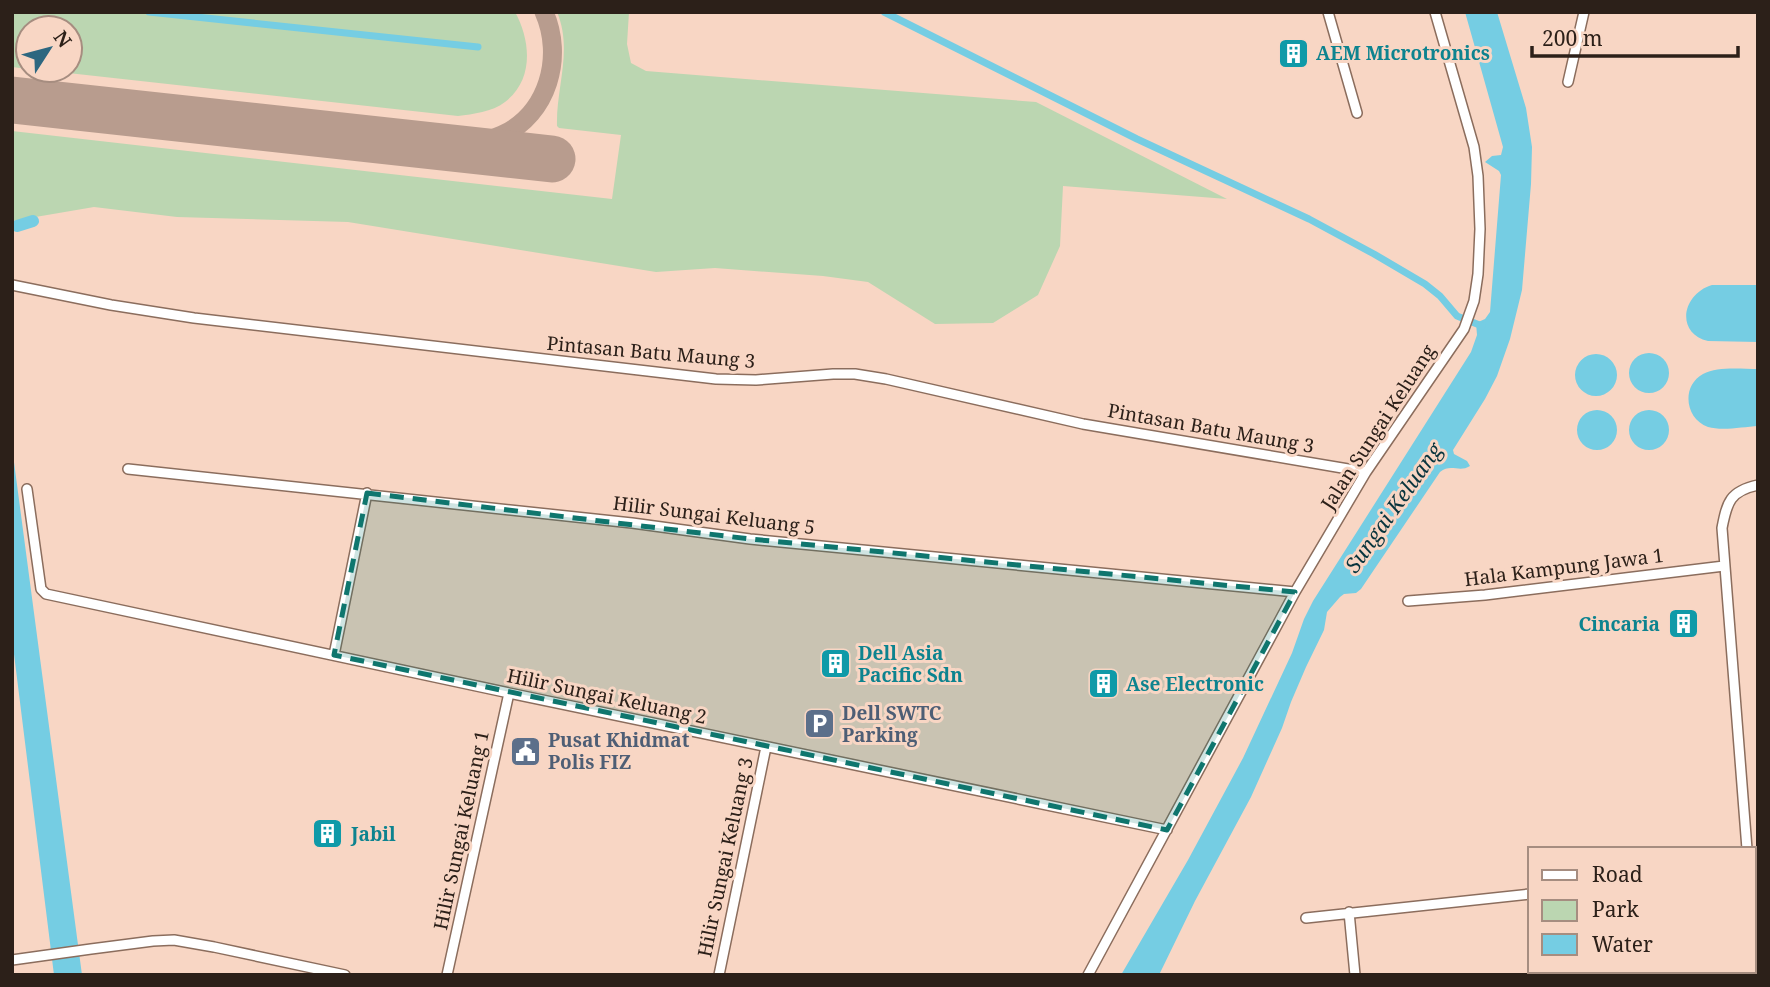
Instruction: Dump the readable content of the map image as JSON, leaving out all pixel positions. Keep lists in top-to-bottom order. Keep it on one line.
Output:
{"streets":{"street":["Pintasan Batu Maung 3","Jalan Sungai Keluang","Hilir Sungai Keluang 5","Hala Kampung Jawa 1","Hilir Sungai Keluang 2","Hilir Sungai Keluang 1","Hilir Sungai Keluang 3"]},"crossings":[["Pintasan Batu Maung 3","Jalan Sungai Keluang"],["Jalan Sungai Keluang","Hilir Sungai Keluang 5"],["Jalan Sungai Keluang","Hilir Sungai Keluang 2"],["Hilir Sungai Keluang 2","Hilir Sungai Keluang 1"],["Hilir Sungai Keluang 2","Hilir Sungai Keluang 3"]],"water":["Sungai Keluang"],"places":{"building":["AEM Microtronics","Cincaria","Dell Asia Pacific Sdn","Ase Electronic","Jabil"],"parking":["Dell SWTC Parking"],"public building":["Pusat Khidmat Polis FIZ"]},"legend":["Road","Park","Water"],"scale_bar":"200 m","north":"top right"}
